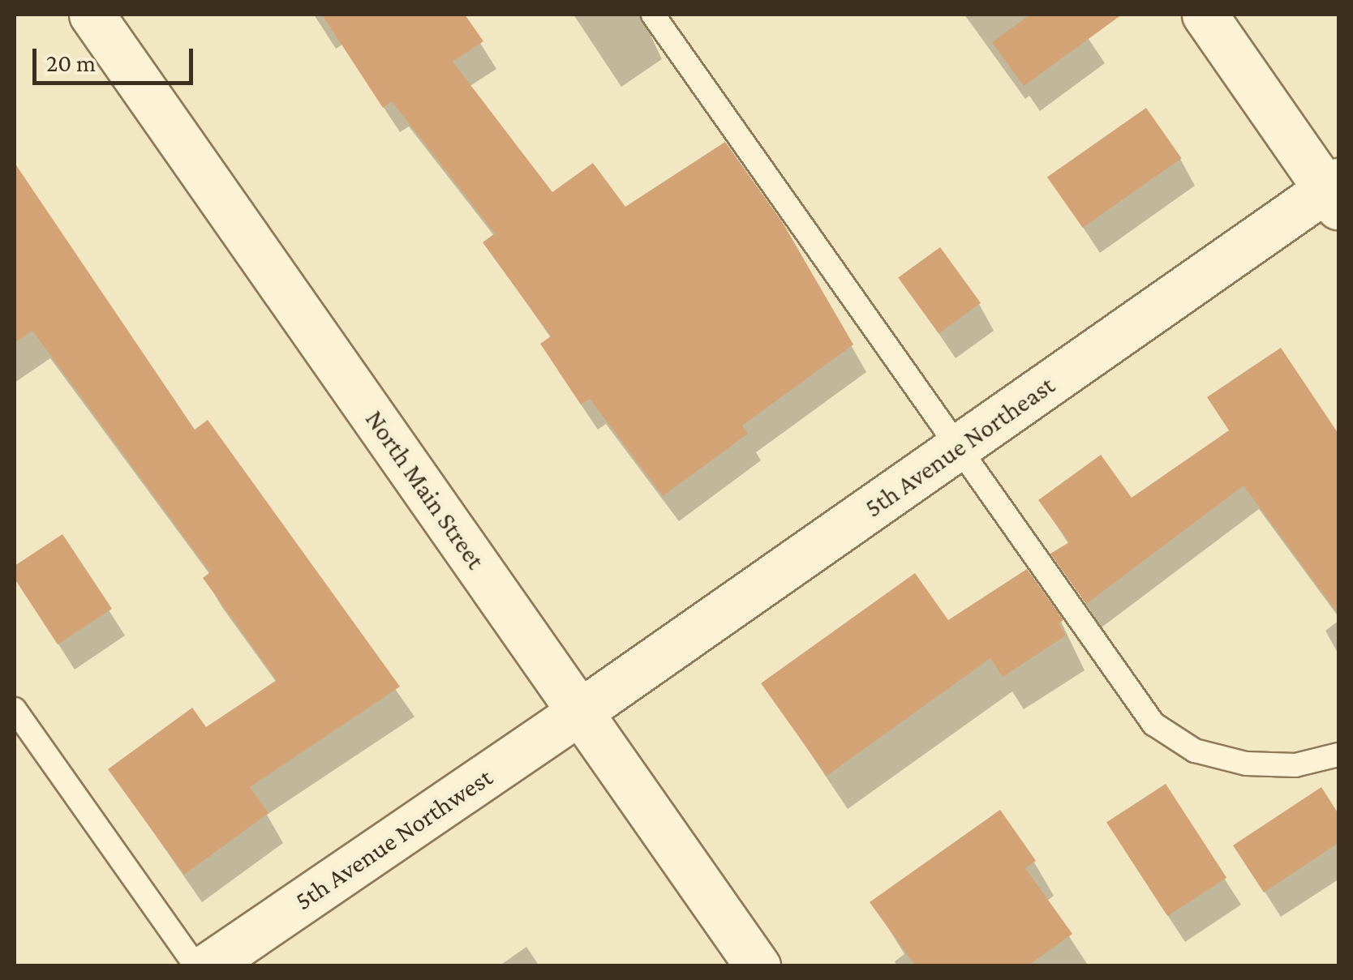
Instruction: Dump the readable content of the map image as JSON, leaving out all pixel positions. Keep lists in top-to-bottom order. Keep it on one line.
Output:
{"streets":{"street":["5th Avenue Northeast","North Main Street","5th Avenue Northwest"]},"crossings":[["5th Avenue Northeast","North Main Street"],["5th Avenue Northeast","5th Avenue Northwest"],["North Main Street","5th Avenue Northwest"]],"scale_bar":"20 m"}
